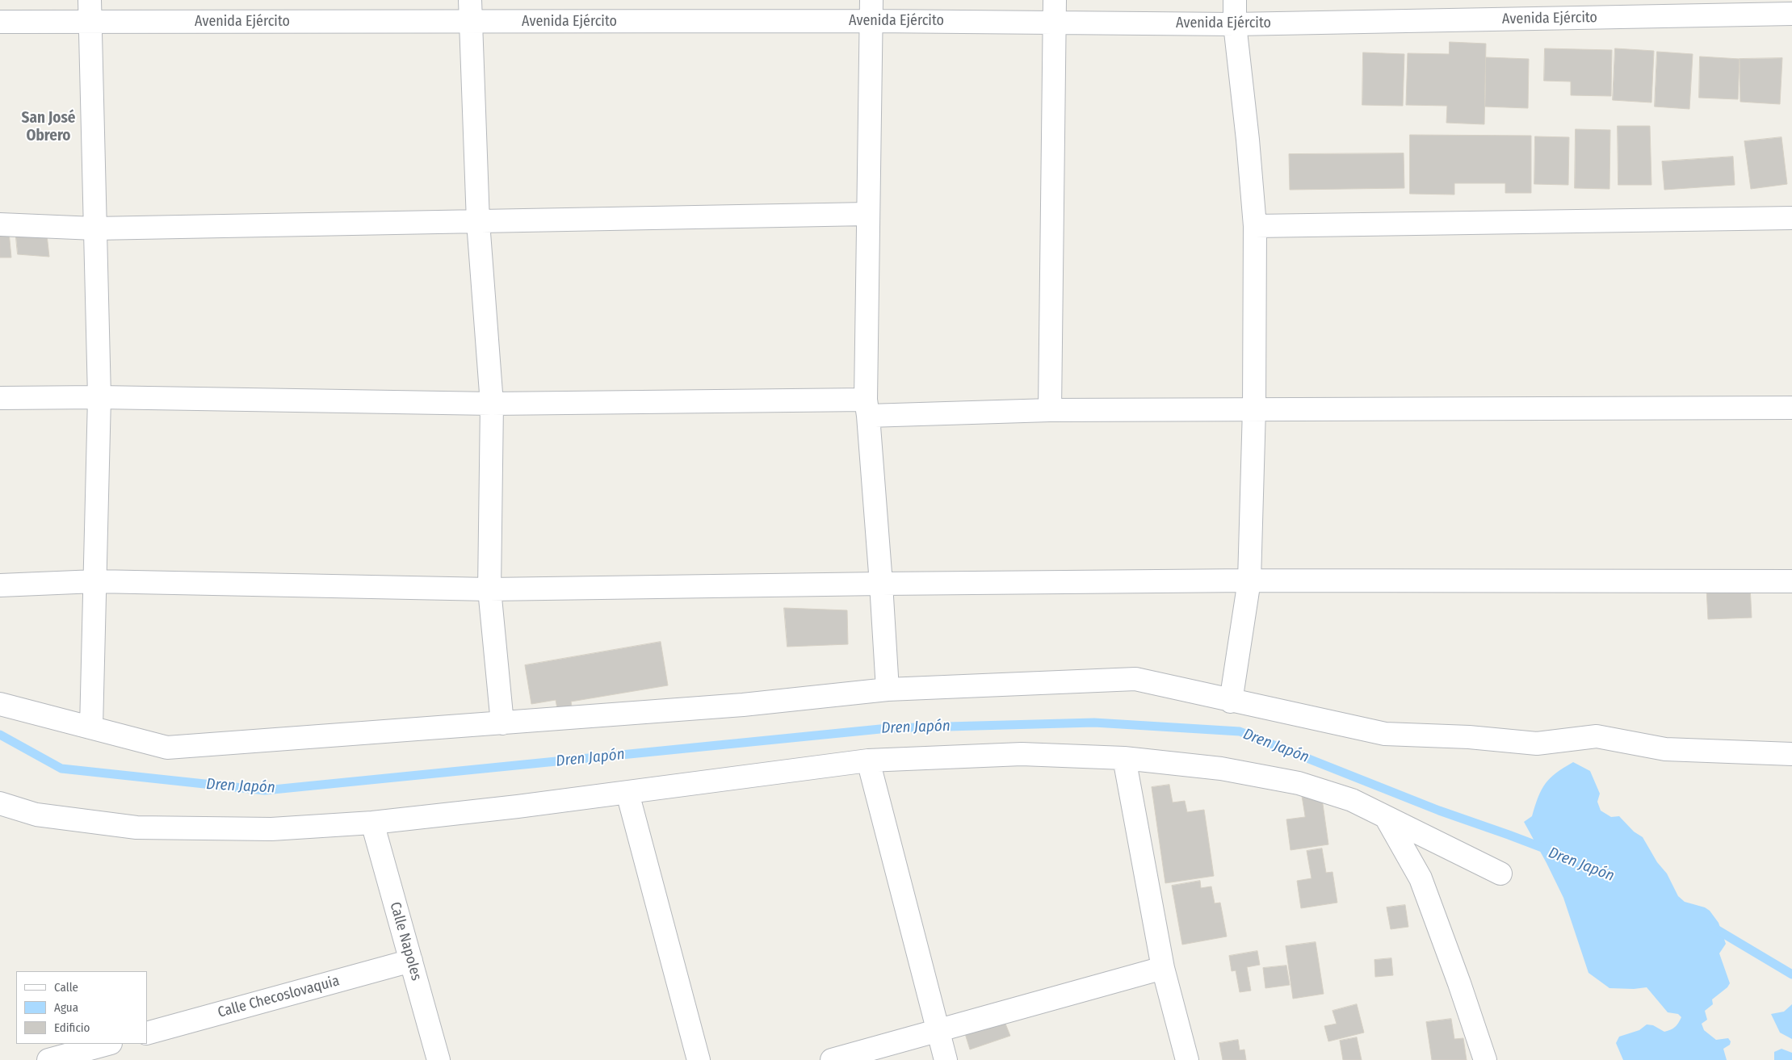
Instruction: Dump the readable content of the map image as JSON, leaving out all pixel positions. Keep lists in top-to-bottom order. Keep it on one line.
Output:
{"streets":{"street":["Avenida Ejército","Calle Napoles","Calle Checoslovaquia"]},"crossings":[["Calle Napoles","Calle Checoslovaquia"]],"districts":["San José Obrero"],"water":["Dren Japón"],"legend":["Calle","Agua","Edificio"]}
